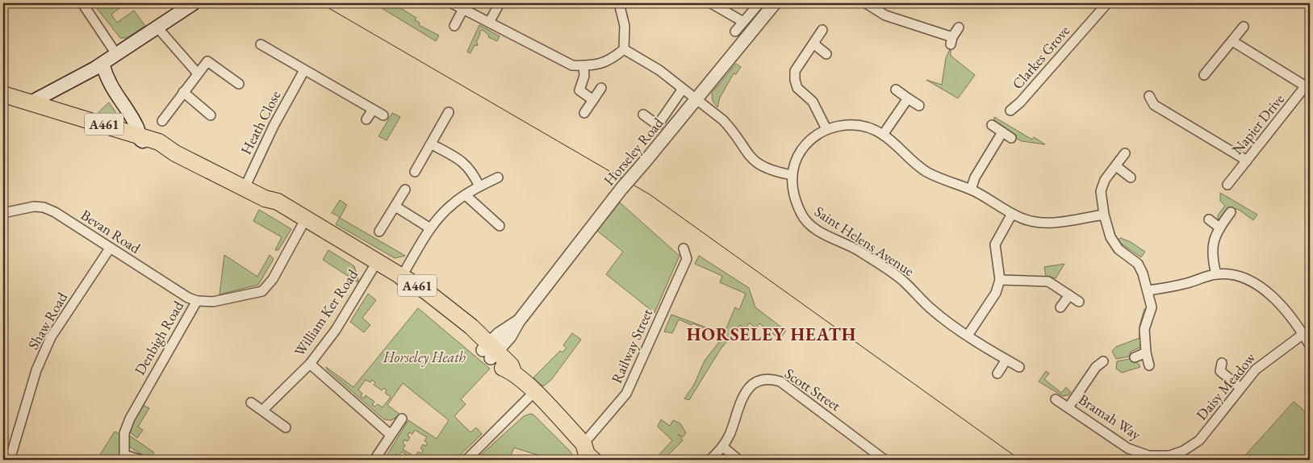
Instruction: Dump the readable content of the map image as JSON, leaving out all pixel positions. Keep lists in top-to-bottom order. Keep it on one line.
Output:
{"streets":{"highway":["A461"],"street":["Clarkes Grove","Heath Close","Napier Drive","Horseley Road","Bevan Road","Saint Helens Avenue","William Ker Road","Shaw Road","Denbigh Road","Railway Street","Daisy Meadow","Scott Street","Bramah Way"]},"crossings":[["Heath Close","A461"],["A461","Horseley Road"],["A461","William Ker Road"],["A461","Denbigh Road"],["A461","Railway Street"],["Bevan Road","Shaw Road"],["Bevan Road","Denbigh Road"],["Daisy Meadow","Bramah Way"]],"districts":["HORSELEY HEATH"],"parks":["Horseley Heath"]}
